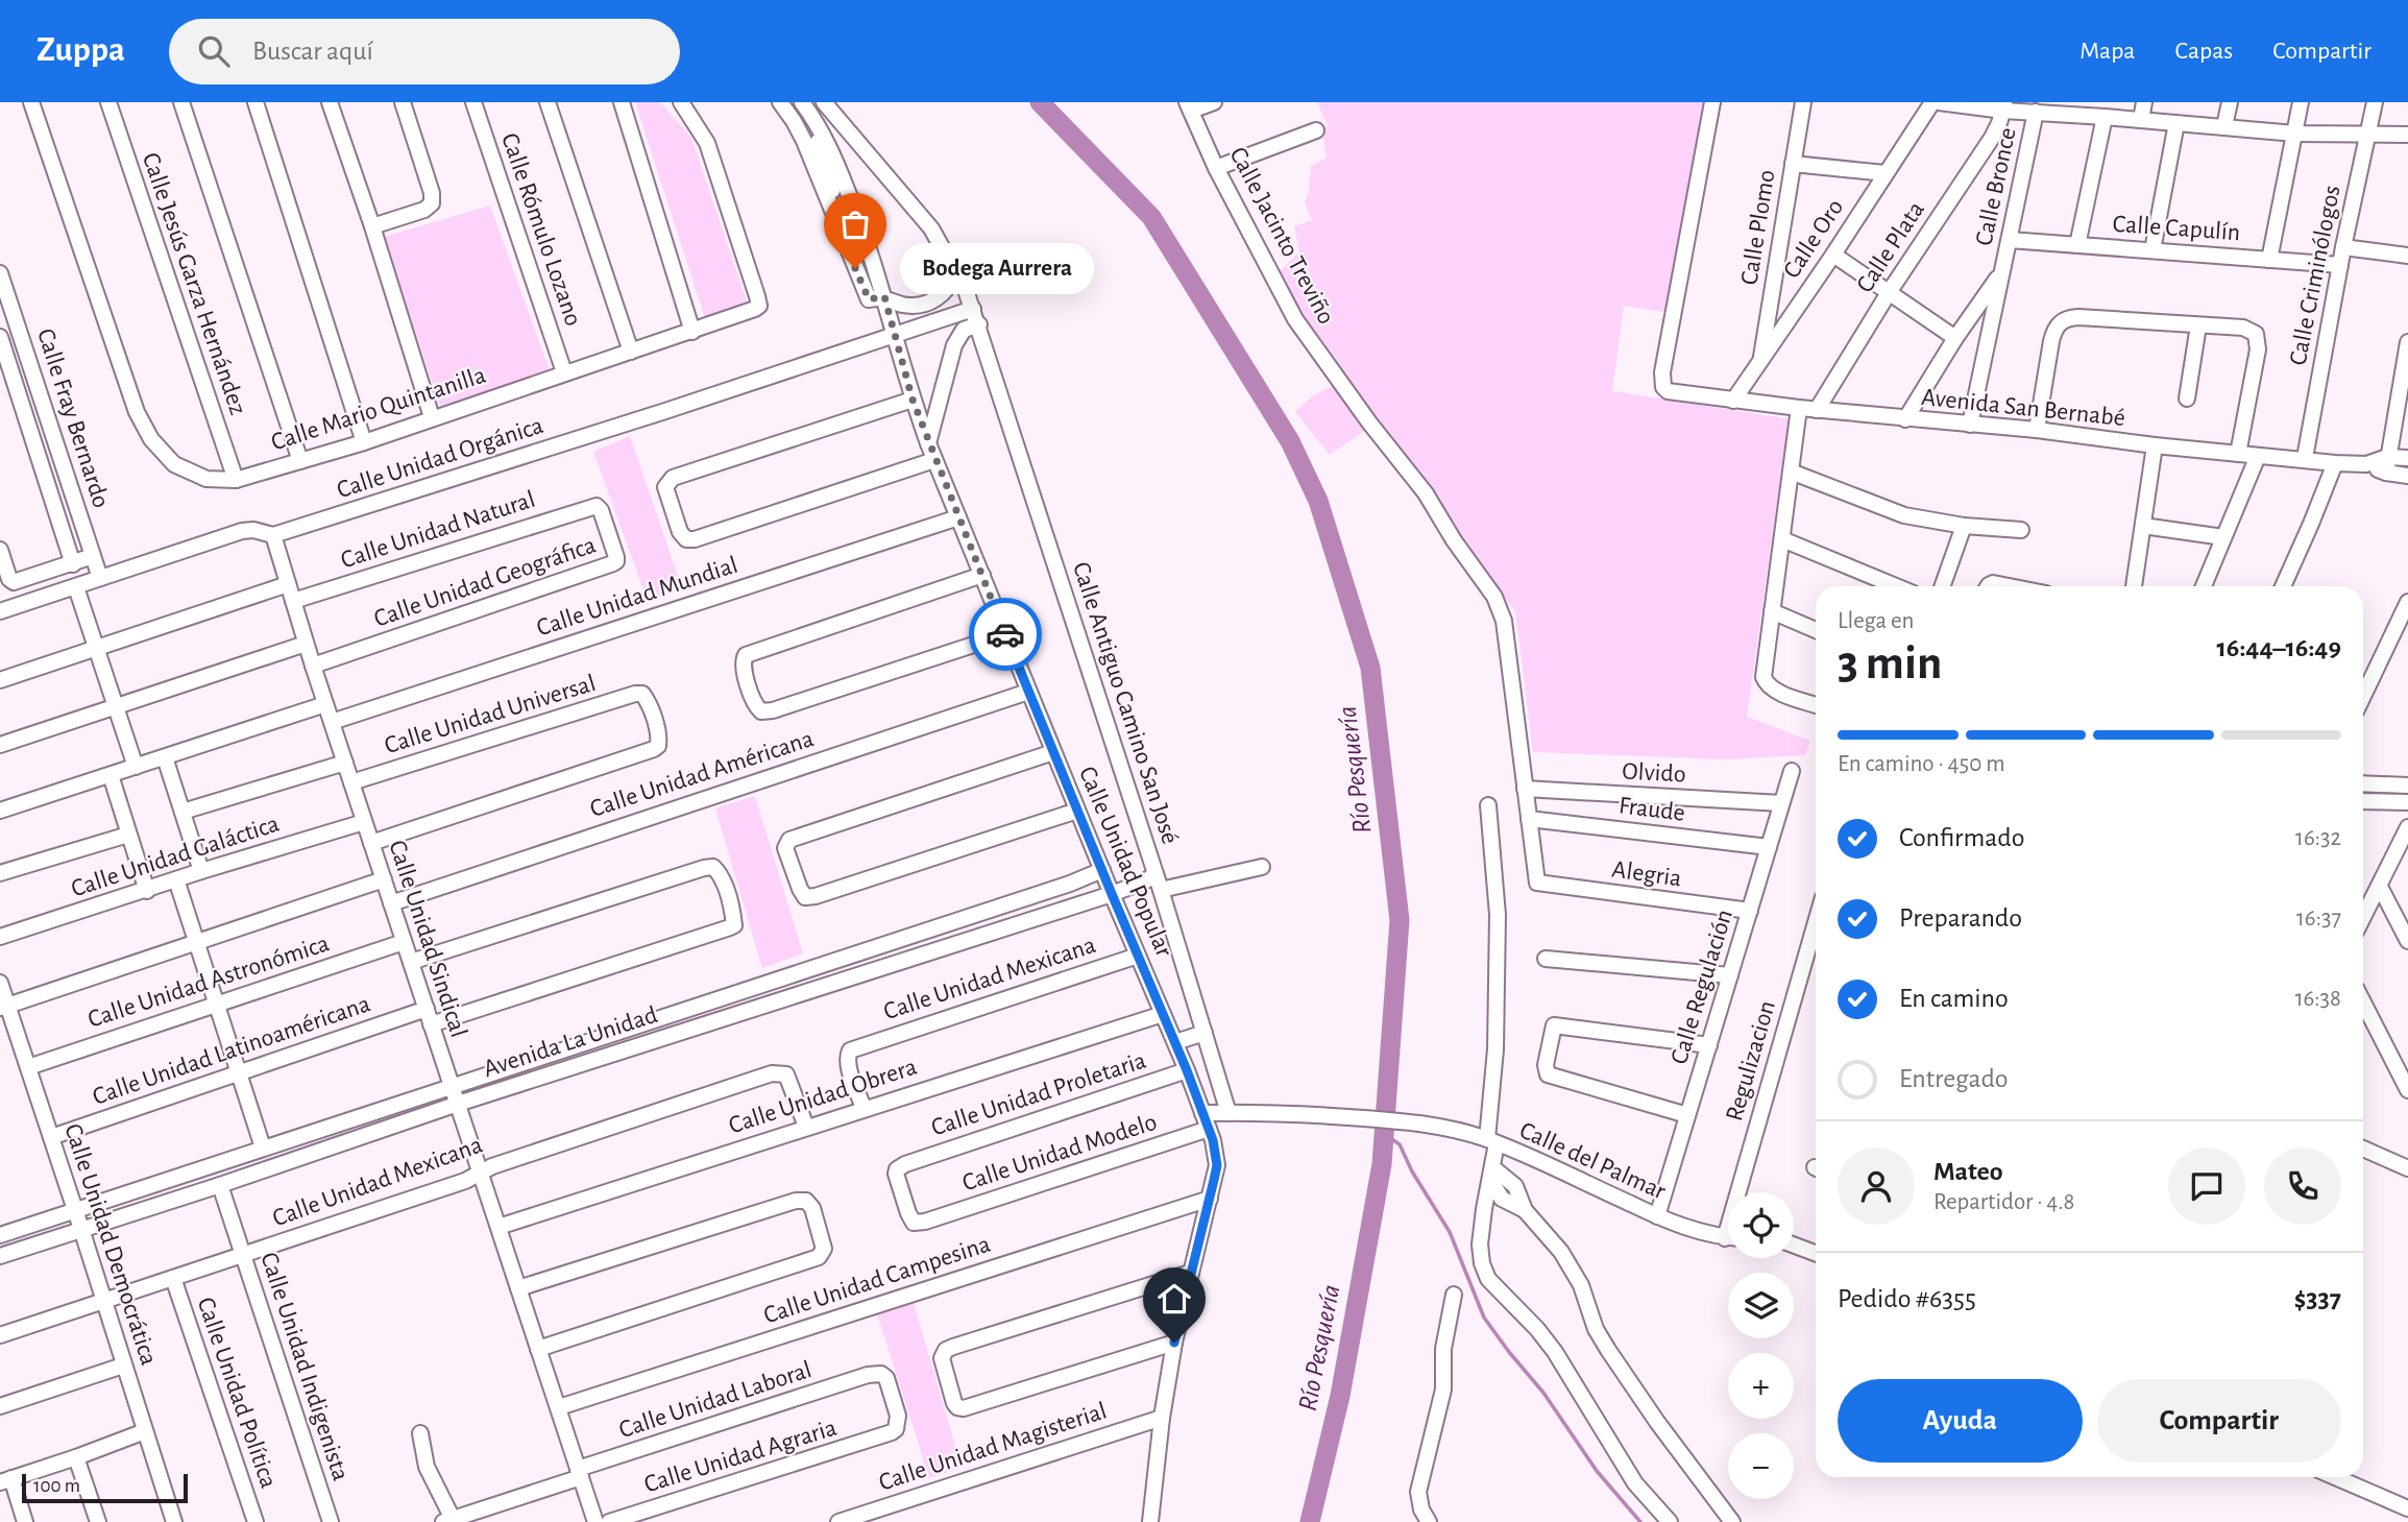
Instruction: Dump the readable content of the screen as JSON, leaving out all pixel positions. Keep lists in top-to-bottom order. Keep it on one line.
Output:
{"streets":{"street":["Calle Bronce","Calle Plomo","Calle Capulín","Calle Rómulo Lozano","Calle Jacinto Treviño","Calle Oro","Calle Plata","Calle Criminólogos","Calle Jesús Garza Hernández","Avenida San Bernabé","Calle Mario Quintanilla","Calle Fray Bernardo","Calle Unidad Orgánica","Calle Unidad Natural","Calle Unidad Geográfica","Calle Unidad Mundial","Calle Antiguo Camino San José","Calle Unidad Universal","Olvido","Calle Unidad Américana","Fraude","Calle Unidad Galáctica","Calle Unidad Popular","Alegria","Calle Unidad Sindical","Calle Unidad Mexicana","Calle Unidad Astronómica","Calle Regulación","Avenida La Unidad","Calle Unidad Latinoaméricana","Regulizacion","Calle Unidad Proletaria","Calle Unidad Obrera","Calle Unidad Modelo","Calle del Palmar","Calle Unidad Democrática","Calle Unidad Campesina","Calle Unidad Indigenista","Calle Unidad Política","Calle Unidad Laboral","Calle Unidad Magisterial","Calle Unidad Agraria"]},"crossings":[["Calle Bronce","Calle Capulín"],["Calle Bronce","Avenida San Bernabé"],["Calle Plomo","Calle Oro"],["Calle Capulín","Calle Criminólogos"],["Calle Rómulo Lozano","Calle Mario Quintanilla"],["Calle Jacinto Treviño","Olvido"],["Calle Jacinto Treviño","Fraude"],["Calle Jacinto Treviño","Alegria"],["Calle Oro","Avenida San Bernabé"],["Calle Plata","Avenida San Bernabé"],["Calle Criminólogos","Avenida San Bernabé"],["Calle Jesús Garza Hernández","Calle Mario Quintanilla"],["Calle Fray Bernardo","Calle Unidad Orgánica"],["Calle Unidad Orgánica","Calle Antiguo Camino San José"],["Calle Unidad Orgánica","Calle Unidad Popular"],["Calle Unidad Orgánica","Calle Unidad Sindical"],["Calle Unidad Natural","Calle Unidad Geográfica"],["Calle Unidad Natural","Calle Unidad Sindical"],["Calle Unidad Geográfica","Calle Unidad Sindical"],["Calle Unidad Mundial","Calle Unidad Popular"],["Calle Unidad Mundial","Calle Unidad Sindical"],["Calle Antiguo Camino San José","Avenida La Unidad"],["Calle Antiguo Camino San José","Calle del Palmar"],["Calle Unidad Universal","Calle Unidad Sindical"],["Olvido","Calle Regulación"],["Calle Unidad Américana","Calle Unidad Popular"],["Calle Unidad Américana","Calle Unidad Sindical"],["Fraude","Calle Regulación"],["Calle Unidad Galáctica","Calle Unidad Sindical"],["Calle Unidad Popular","Calle Unidad Mexicana"],["Calle Unidad Popular","Avenida La Unidad"],["Calle Unidad Popular","Calle Unidad Proletaria"],["Calle Unidad Popular","Calle Unidad Obrera"],["Calle Unidad Popular","Calle Unidad Modelo"],["Calle Unidad Popular","Calle del Palmar"],["Calle Unidad Popular","Calle Unidad Campesina"],["Calle Unidad Popular","Calle Unidad Magisterial"],["Alegria","Calle Regulación"],["Calle Unidad Sindical","Calle Unidad Mexicana"],["Calle Unidad Sindical","Calle Unidad Astronómica"],["Calle Unidad Sindical","Avenida La Unidad"],["Calle Unidad Sindical","Calle Unidad Latinoaméricana"],["Calle Unidad Sindical","Calle Unidad Obrera"],["Calle Unidad Sindical","Calle Unidad Campesina"],["Calle Unidad Sindical","Calle Unidad Laboral"],["Calle Unidad Mexicana","Calle Unidad Obrera"],["Calle Unidad Mexicana","Calle Unidad Democrática"],["Calle Unidad Mexicana","Calle Unidad Indigenista"],["Calle Unidad Mexicana","Calle Unidad Política"],["Calle Unidad Astronómica","Calle Unidad Democrática"],["Calle Regulación","Calle del Palmar"],["Avenida La Unidad","Calle Unidad Democrática"],["Avenida La Unidad","Calle Unidad Indigenista"],["Calle Unidad Latinoaméricana","Calle Unidad Democrática"],["Regulizacion","Calle del Palmar"],["Calle Unidad Proletaria","Calle Unidad Modelo"],["Calle Unidad Laboral","Calle Unidad Agraria"]],"water":["Río Pesquería"],"places":["Bodega Aurrera"],"scale_bar":"100 m","page":{"header":"Zuppa","search":"Buscar aquí","nav":["Mapa","Capas","Compartir"],"bubble":"Bodega Aurrera","heading":["3 min","Llega en","16:44–16:49"],"panel":["Mateo","Repartidor · 4.8","Pedido #6355","$337"],"bar":"En camino · 450 m","list":[["Confirmado","16:32"],["Preparando","16:37"],["En camino","16:38"],"Entregado"],"map_buttons":["+","−"],"buttons":["Ayuda","Compartir"],"scale":"100 m"}}
